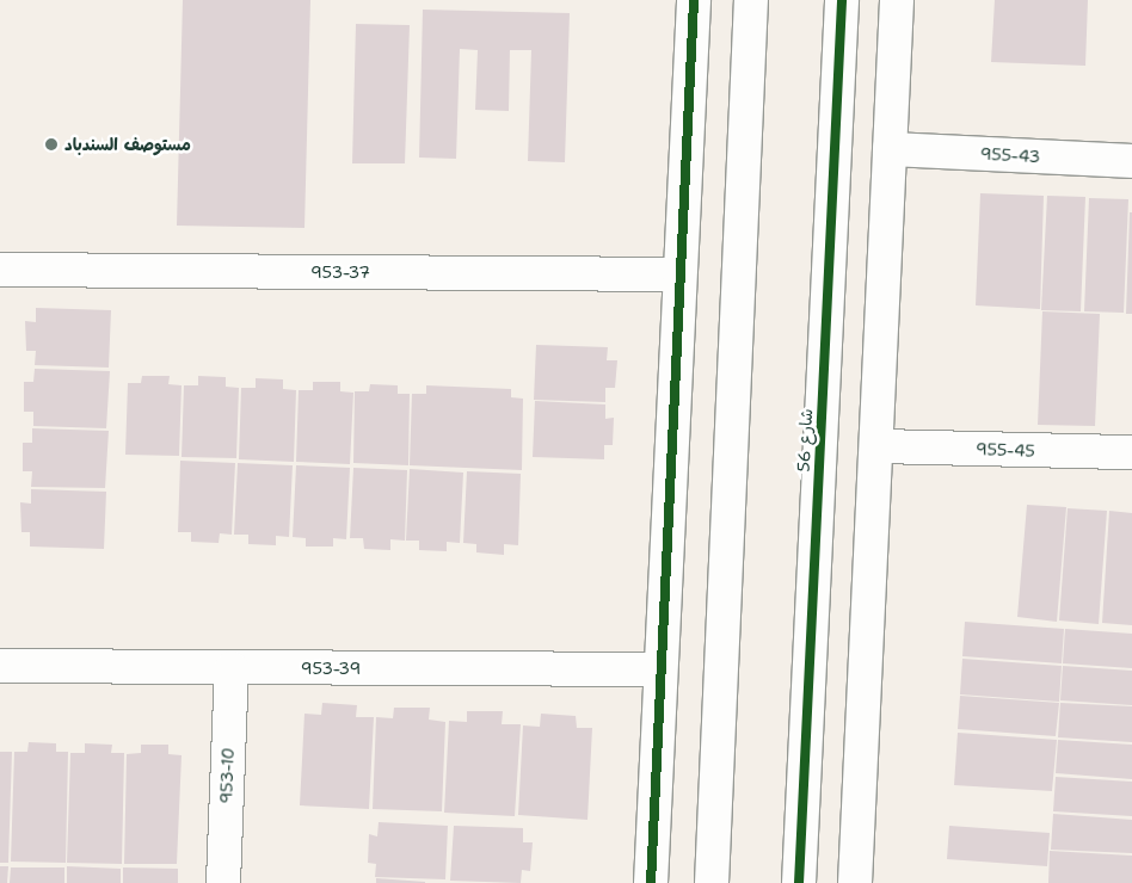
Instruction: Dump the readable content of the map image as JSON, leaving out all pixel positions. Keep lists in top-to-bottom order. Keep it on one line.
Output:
{"streets":{"street":["955-43","953-37","شارع 56","955-45","953-39","953-10"]},"crossings":[["953-39","953-10"]],"places":["مستوصف السندباد"]}
